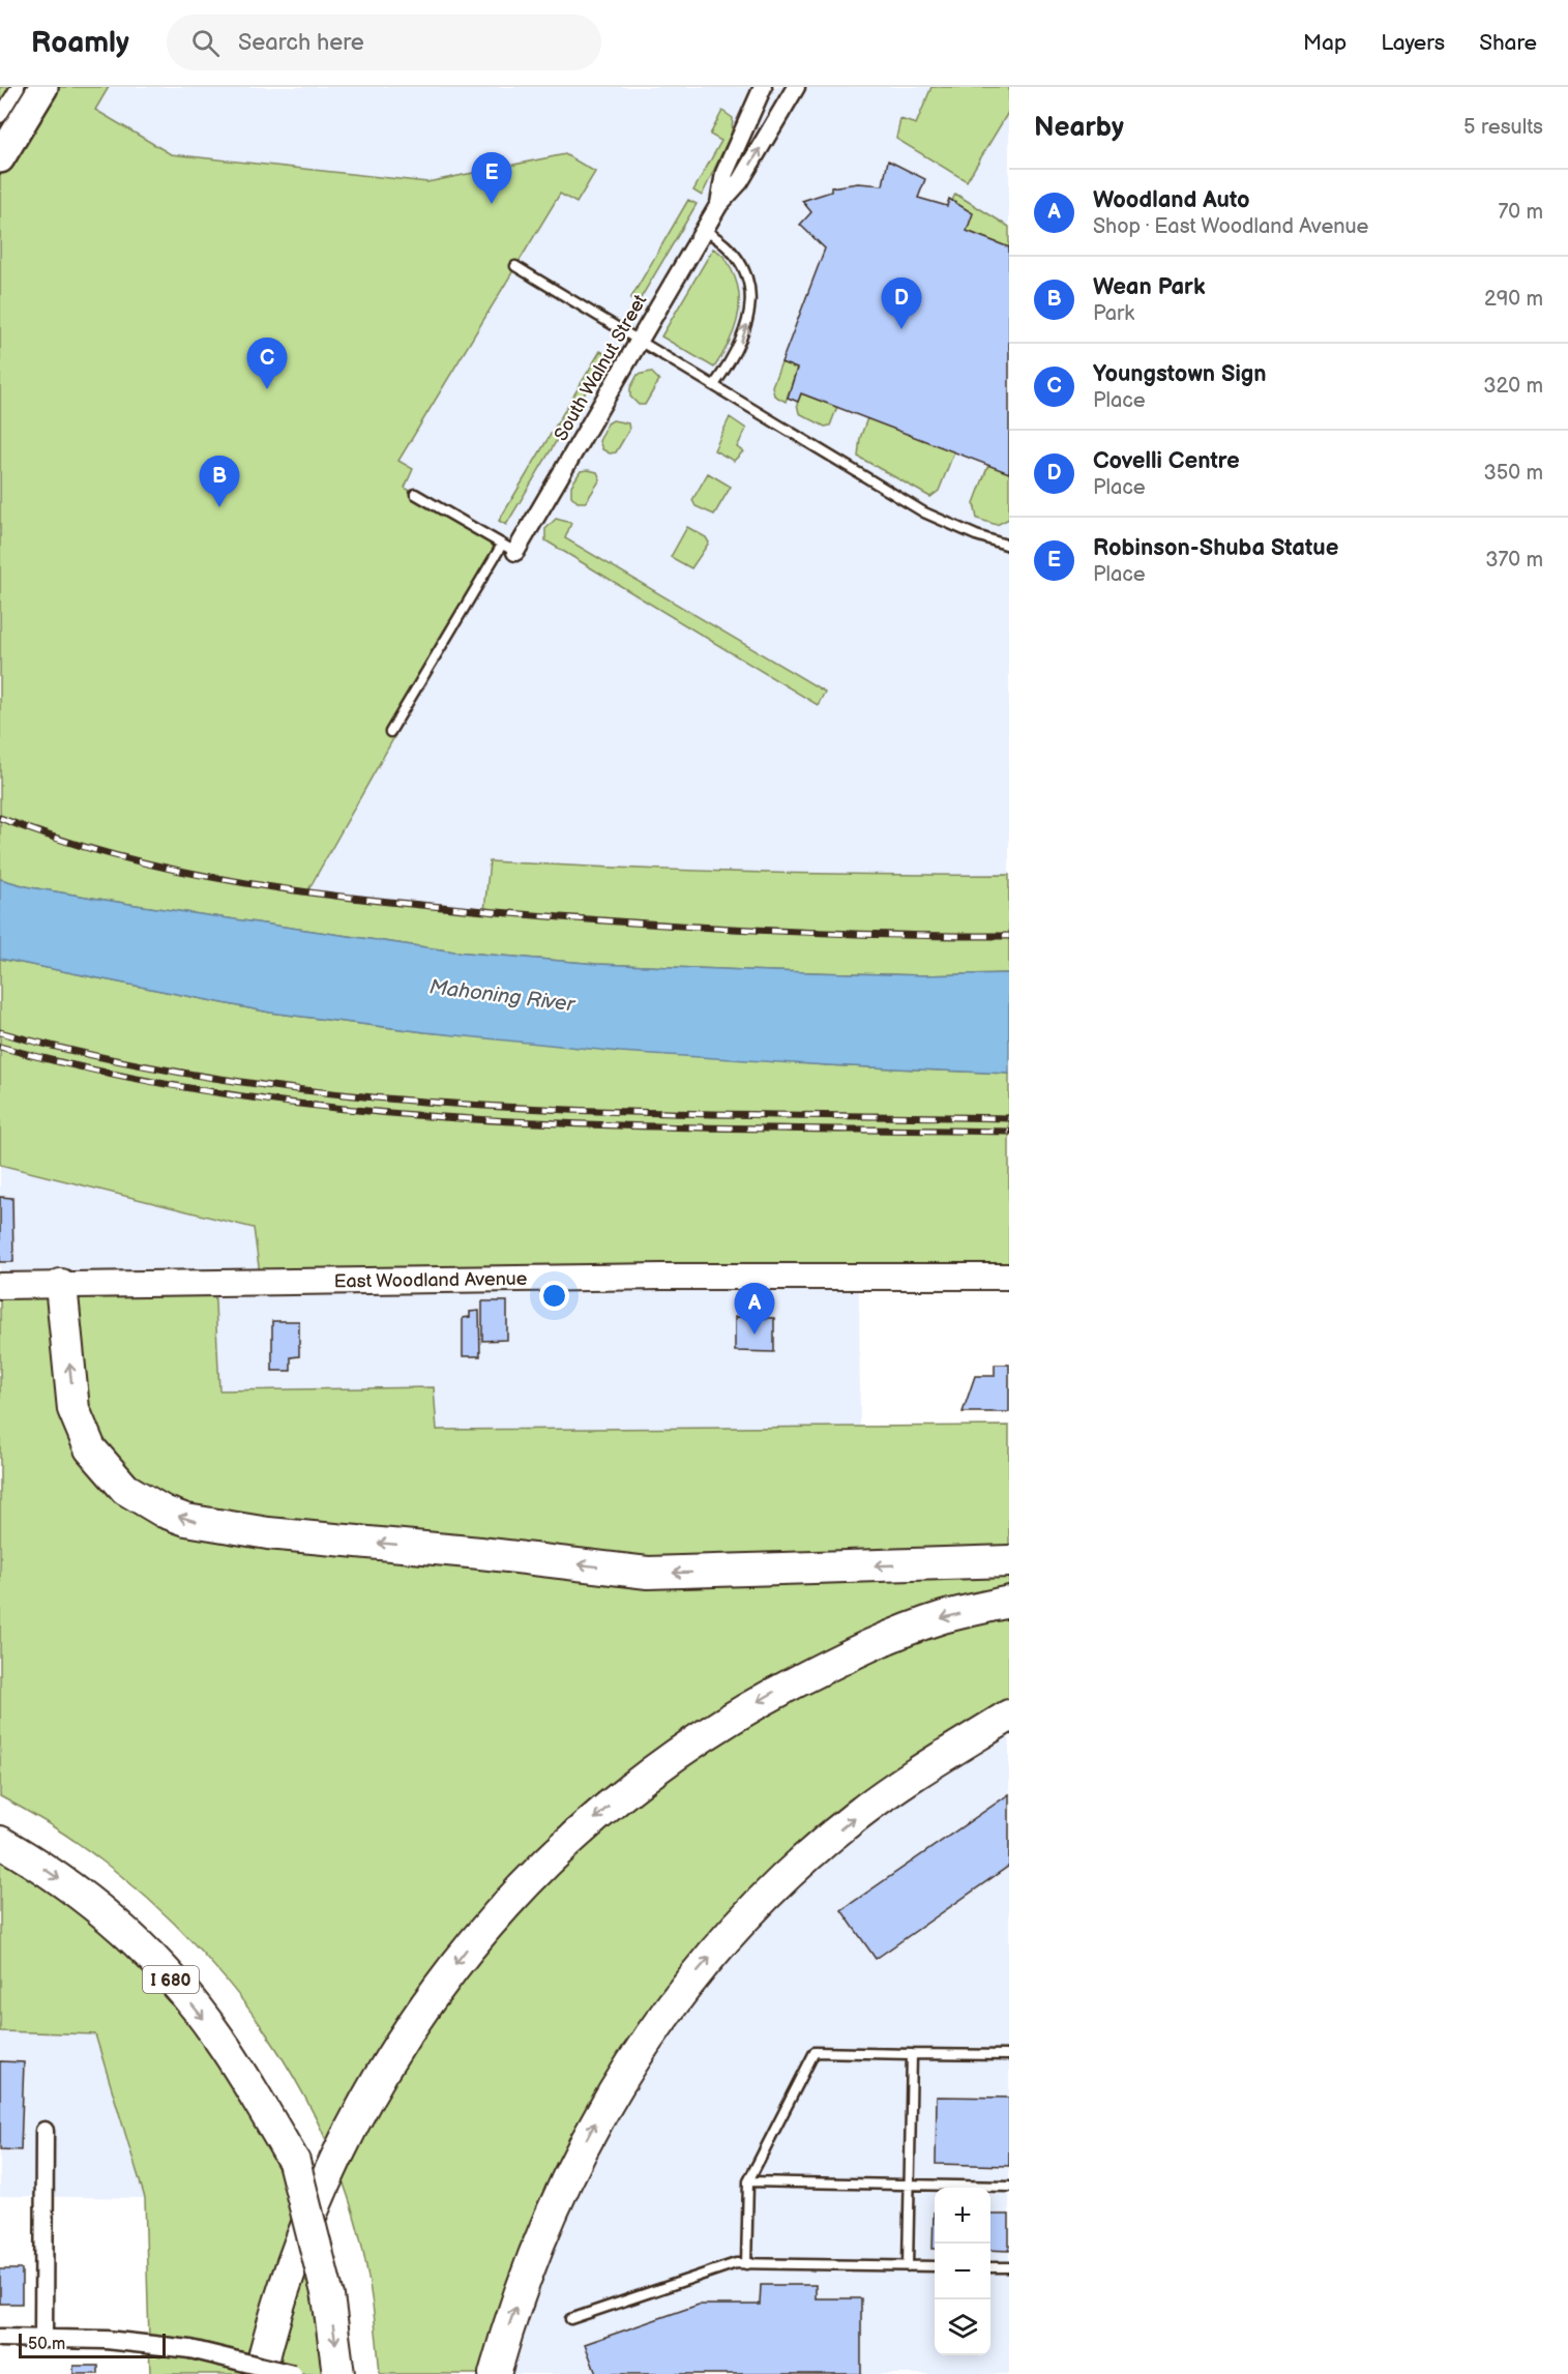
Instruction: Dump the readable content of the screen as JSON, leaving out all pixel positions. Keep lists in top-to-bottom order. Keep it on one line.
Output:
{"streets":{"highway":["I 680"],"main road":["East Woodland Avenue"],"street":["South Walnut Street"]},"water":["Mahoning River"],"scale_bar":"50 m","page":{"header":"Roamly","search":"Search here","nav":["Map","Layers","Share"],"heading":["Nearby","5 results"],"pins":["E","D","C","B","A"],"list":[{"mark":"A","name":"Woodland Auto","note":"Shop · East Woodland Avenue","value":"70 m"},{"mark":"B","name":"Wean Park","note":"Park","value":"290 m"},{"mark":"C","name":"Youngstown Sign","note":"Place","value":"320 m"},{"mark":"D","name":"Covelli Centre","note":"Place","value":"350 m"},{"mark":"E","name":"Robinson-Shuba Statue","note":"Place","value":"370 m"}],"map_buttons":["+","−"],"scale":"50 m"}}
